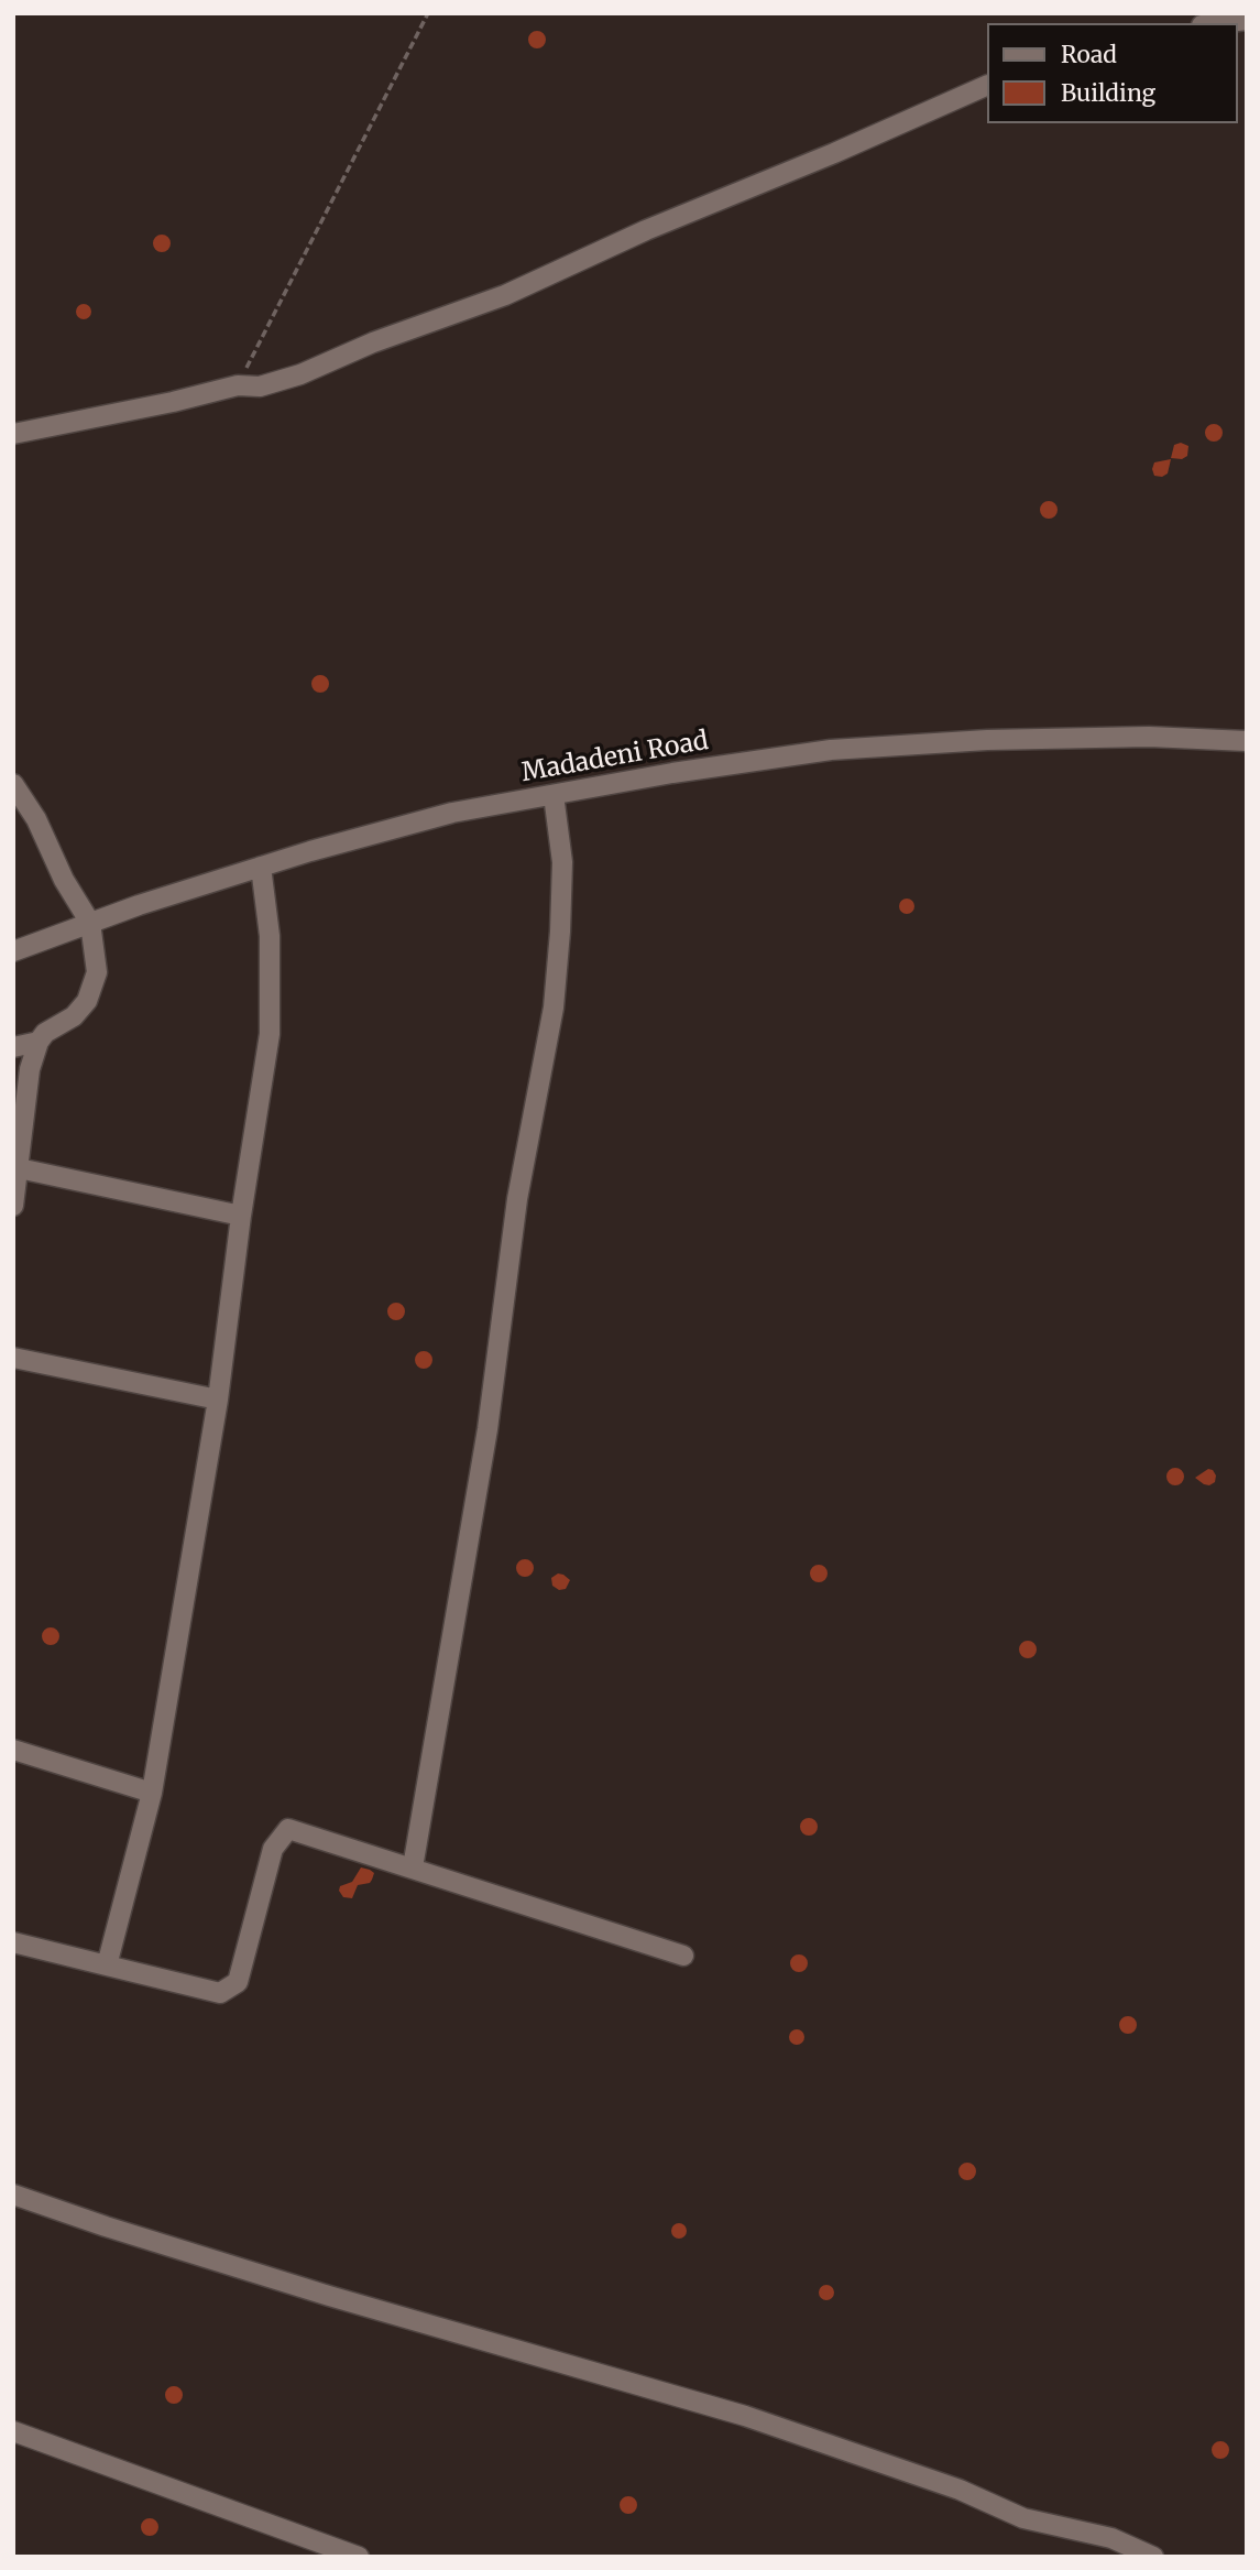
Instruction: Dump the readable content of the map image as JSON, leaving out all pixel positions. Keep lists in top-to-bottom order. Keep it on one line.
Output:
{"streets":{"street":["Madadeni Road"]},"legend":["Road","Building"]}
